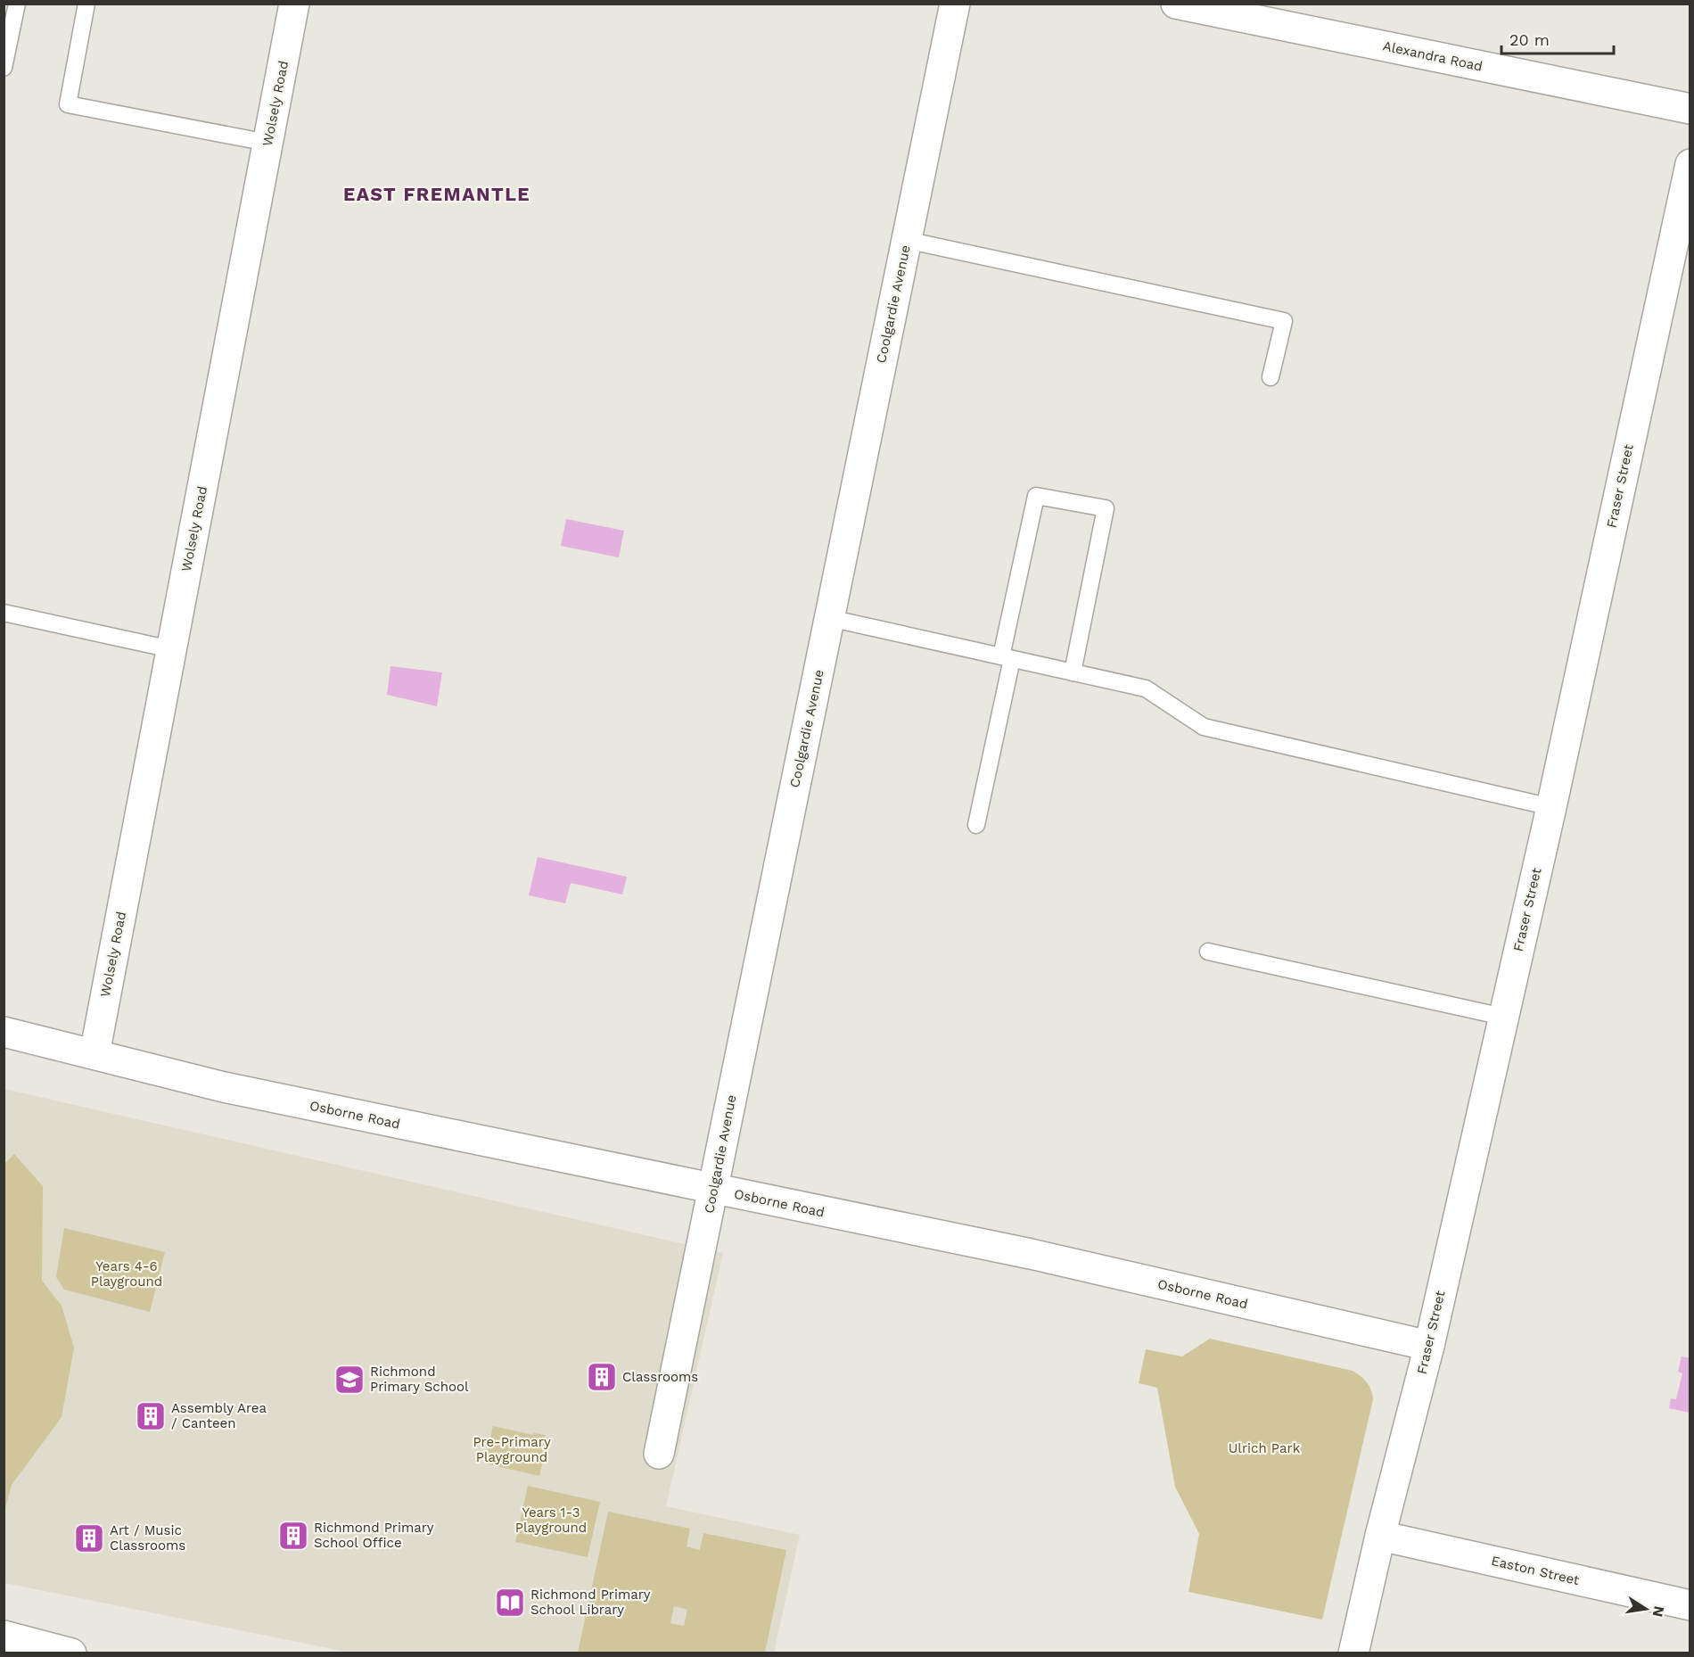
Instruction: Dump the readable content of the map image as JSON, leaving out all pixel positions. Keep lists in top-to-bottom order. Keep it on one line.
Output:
{"streets":{"street":["Alexandra Road","Wolsely Road","Coolgardie Avenue","Fraser Street","Osborne Road","Easton Street"]},"crossings":[["Wolsely Road","Osborne Road"],["Coolgardie Avenue","Osborne Road"],["Fraser Street","Osborne Road"],["Fraser Street","Easton Street"]],"districts":["EAST FREMANTLE"],"parks":["Years 4-6 Playground","Pre-Primary Playground","Ulrich Park","Years 1-3 Playground"],"places":{"building":["Classrooms","Assembly Area / Canteen","Richmond Primary School Office","Art / Music Classrooms"],"school or university":["Richmond Primary School"],"library":["Richmond Primary School Library"]},"scale_bar":"20 m","north":"right"}
